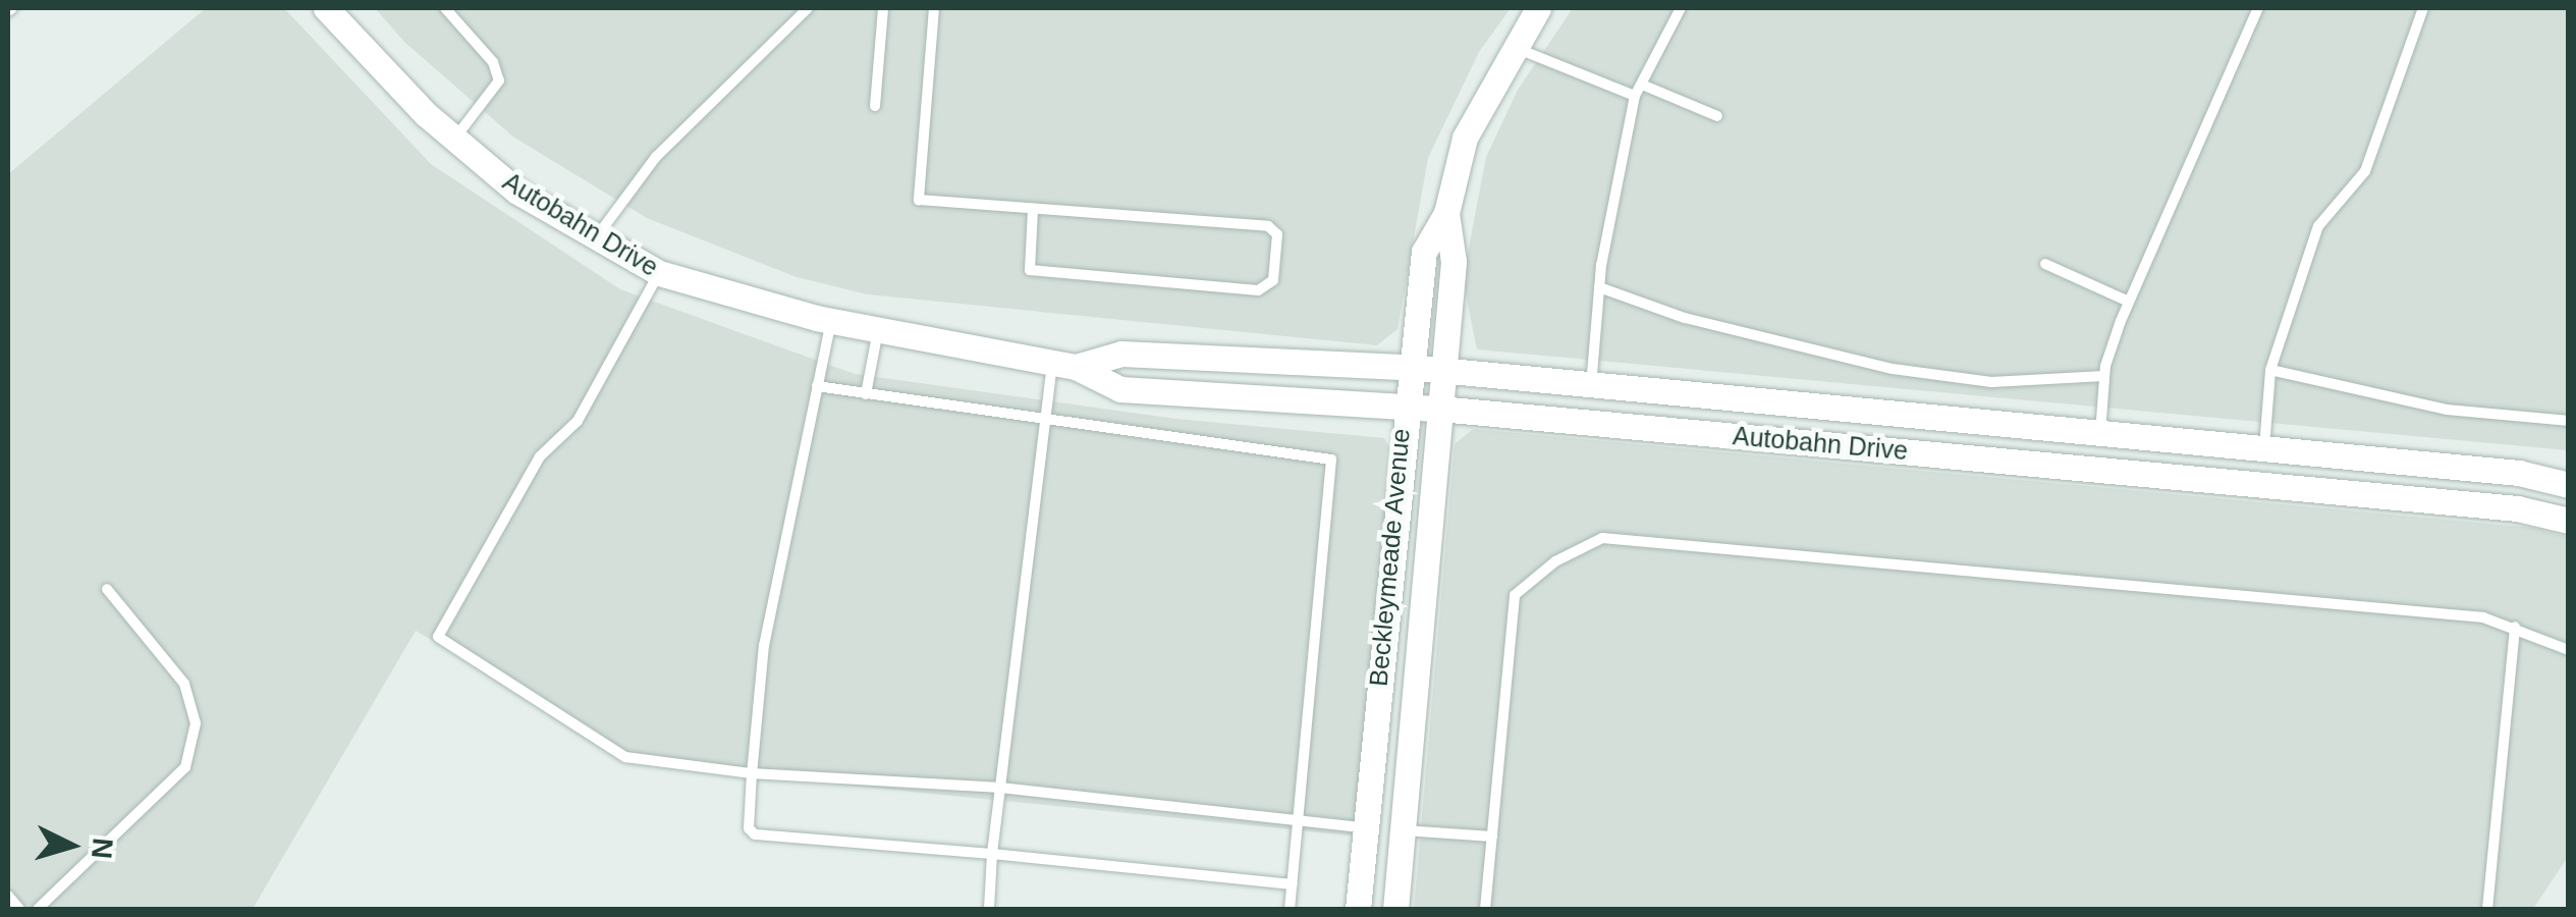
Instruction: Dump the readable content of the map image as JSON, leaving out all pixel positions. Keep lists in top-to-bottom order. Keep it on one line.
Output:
{"streets":{"street":["Autobahn Drive","Beckleymeade Avenue"]},"crossings":[["Autobahn Drive","Beckleymeade Avenue"]],"north":"right"}
